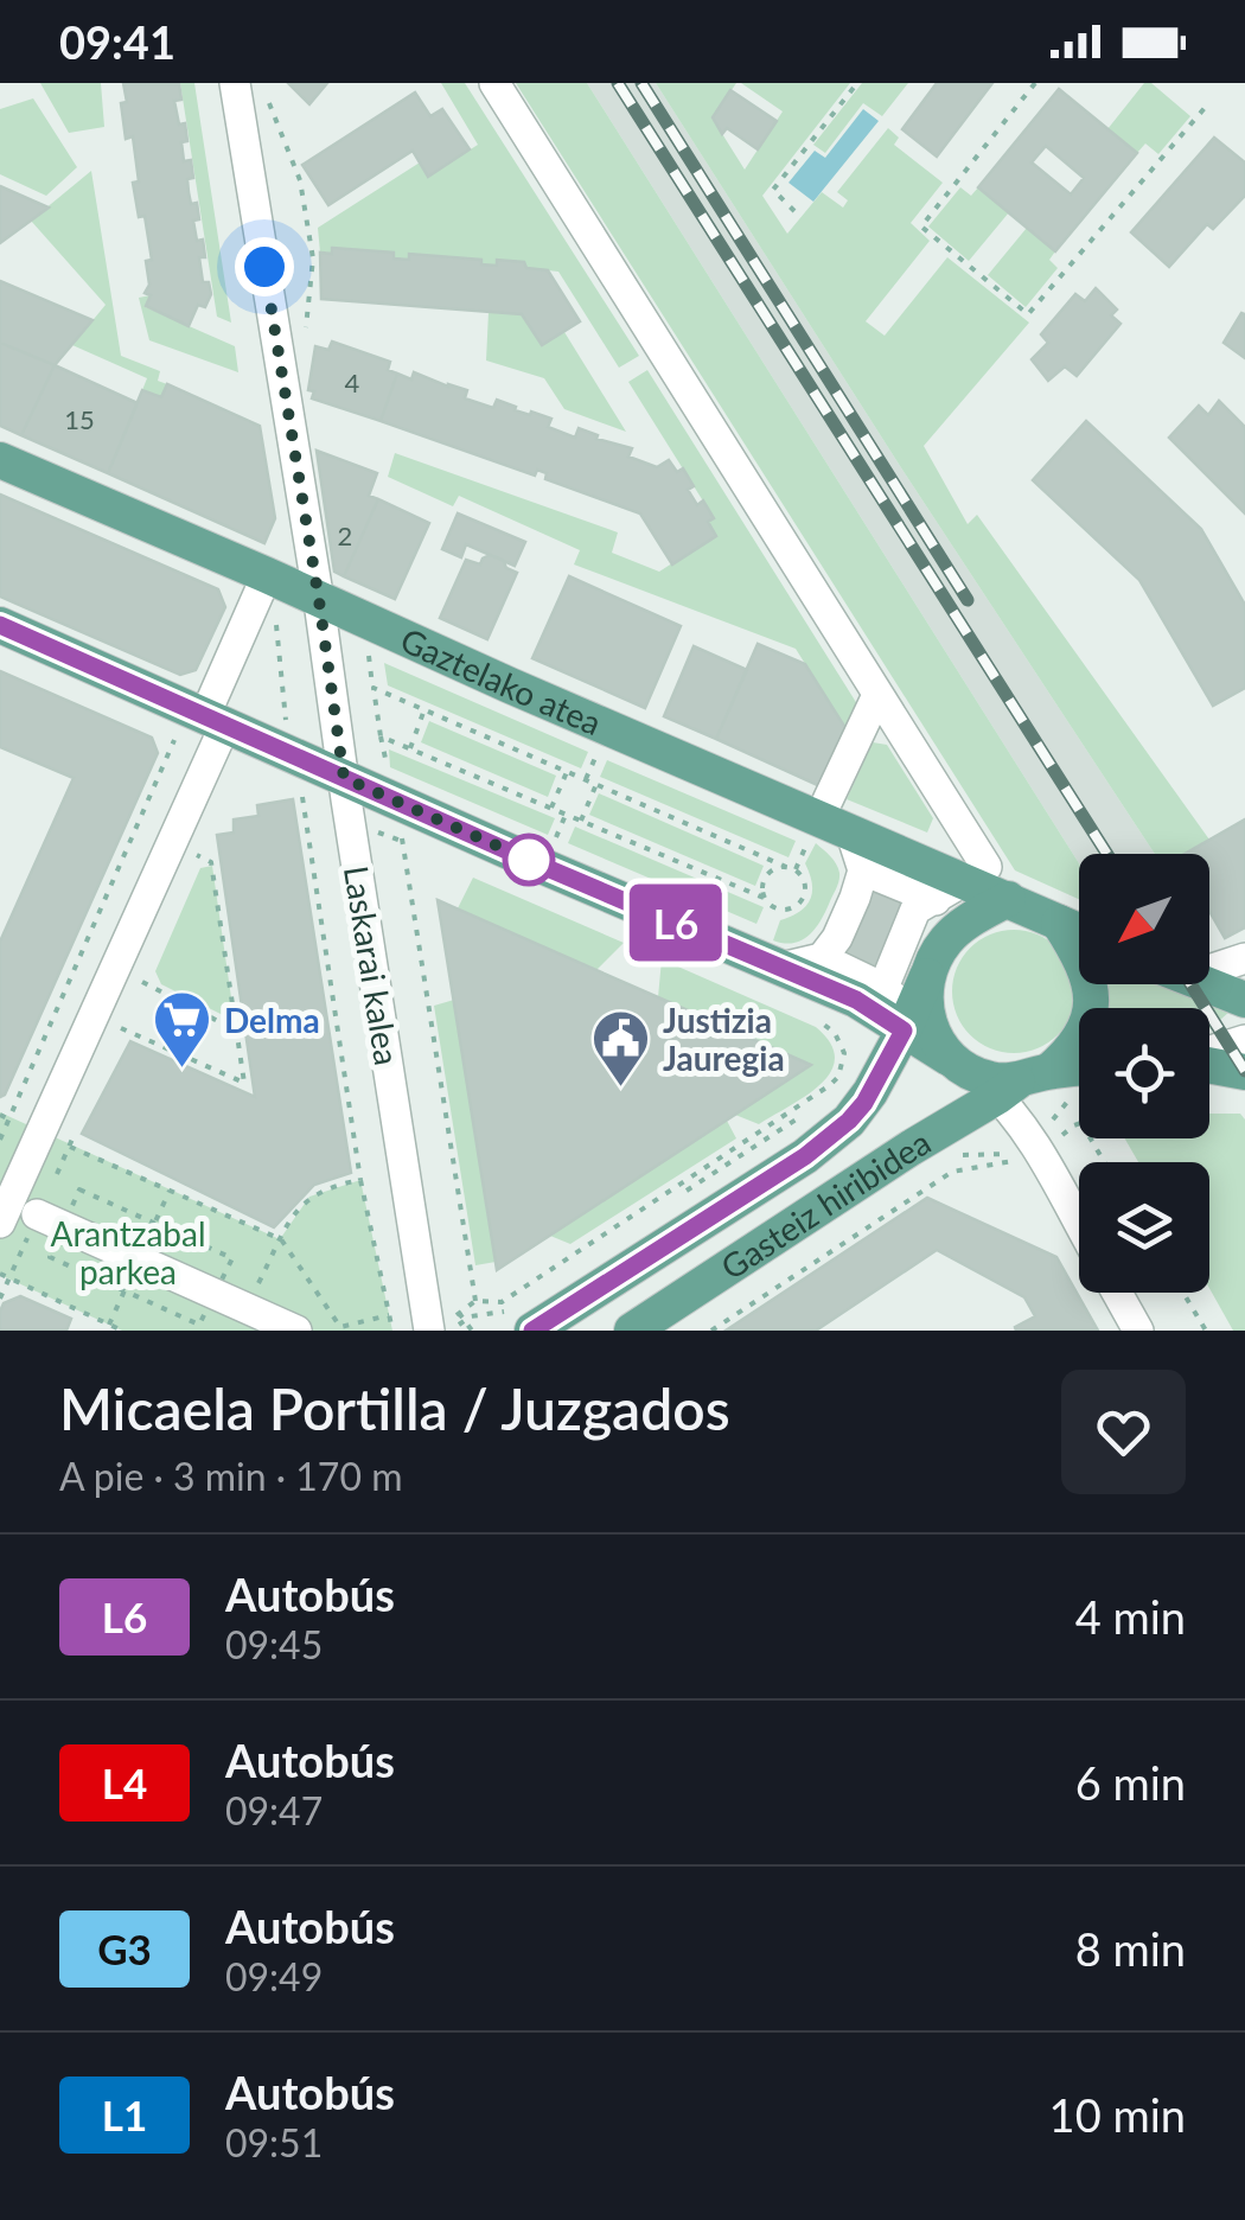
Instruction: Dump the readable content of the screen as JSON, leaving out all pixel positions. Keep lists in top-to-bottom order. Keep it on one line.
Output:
{"streets":{"main road":["Gaztelako atea","Gasteiz hiribidea"],"street":["Laskarai kalea"]},"crossings":[["Gaztelako atea","Laskarai kalea"],["Gaztelako atea","Gasteiz hiribidea"]],"parks":["Arantzabal parkea"],"places":{"supermarket":["Delma"],"public building":["Justizia Jauregia"]},"lines":["bus line L6"],"house_numbers":["4","15","2"],"north":"bottom left","page":{"status":"09:41","on_map":"L6","heading":["Micaela Portilla / Juzgados","A pie · 3 min · 170 m"],"list":[{"mark":"L6","name":"Autobús","note":"09:45","value":"4 min"},{"mark":"L4","name":"Autobús","note":"09:47","value":"6 min"},{"mark":"G3","name":"Autobús","note":"09:49","value":"8 min"},{"mark":"L1","name":"Autobús","note":"09:51","value":"10 min"}]}}
